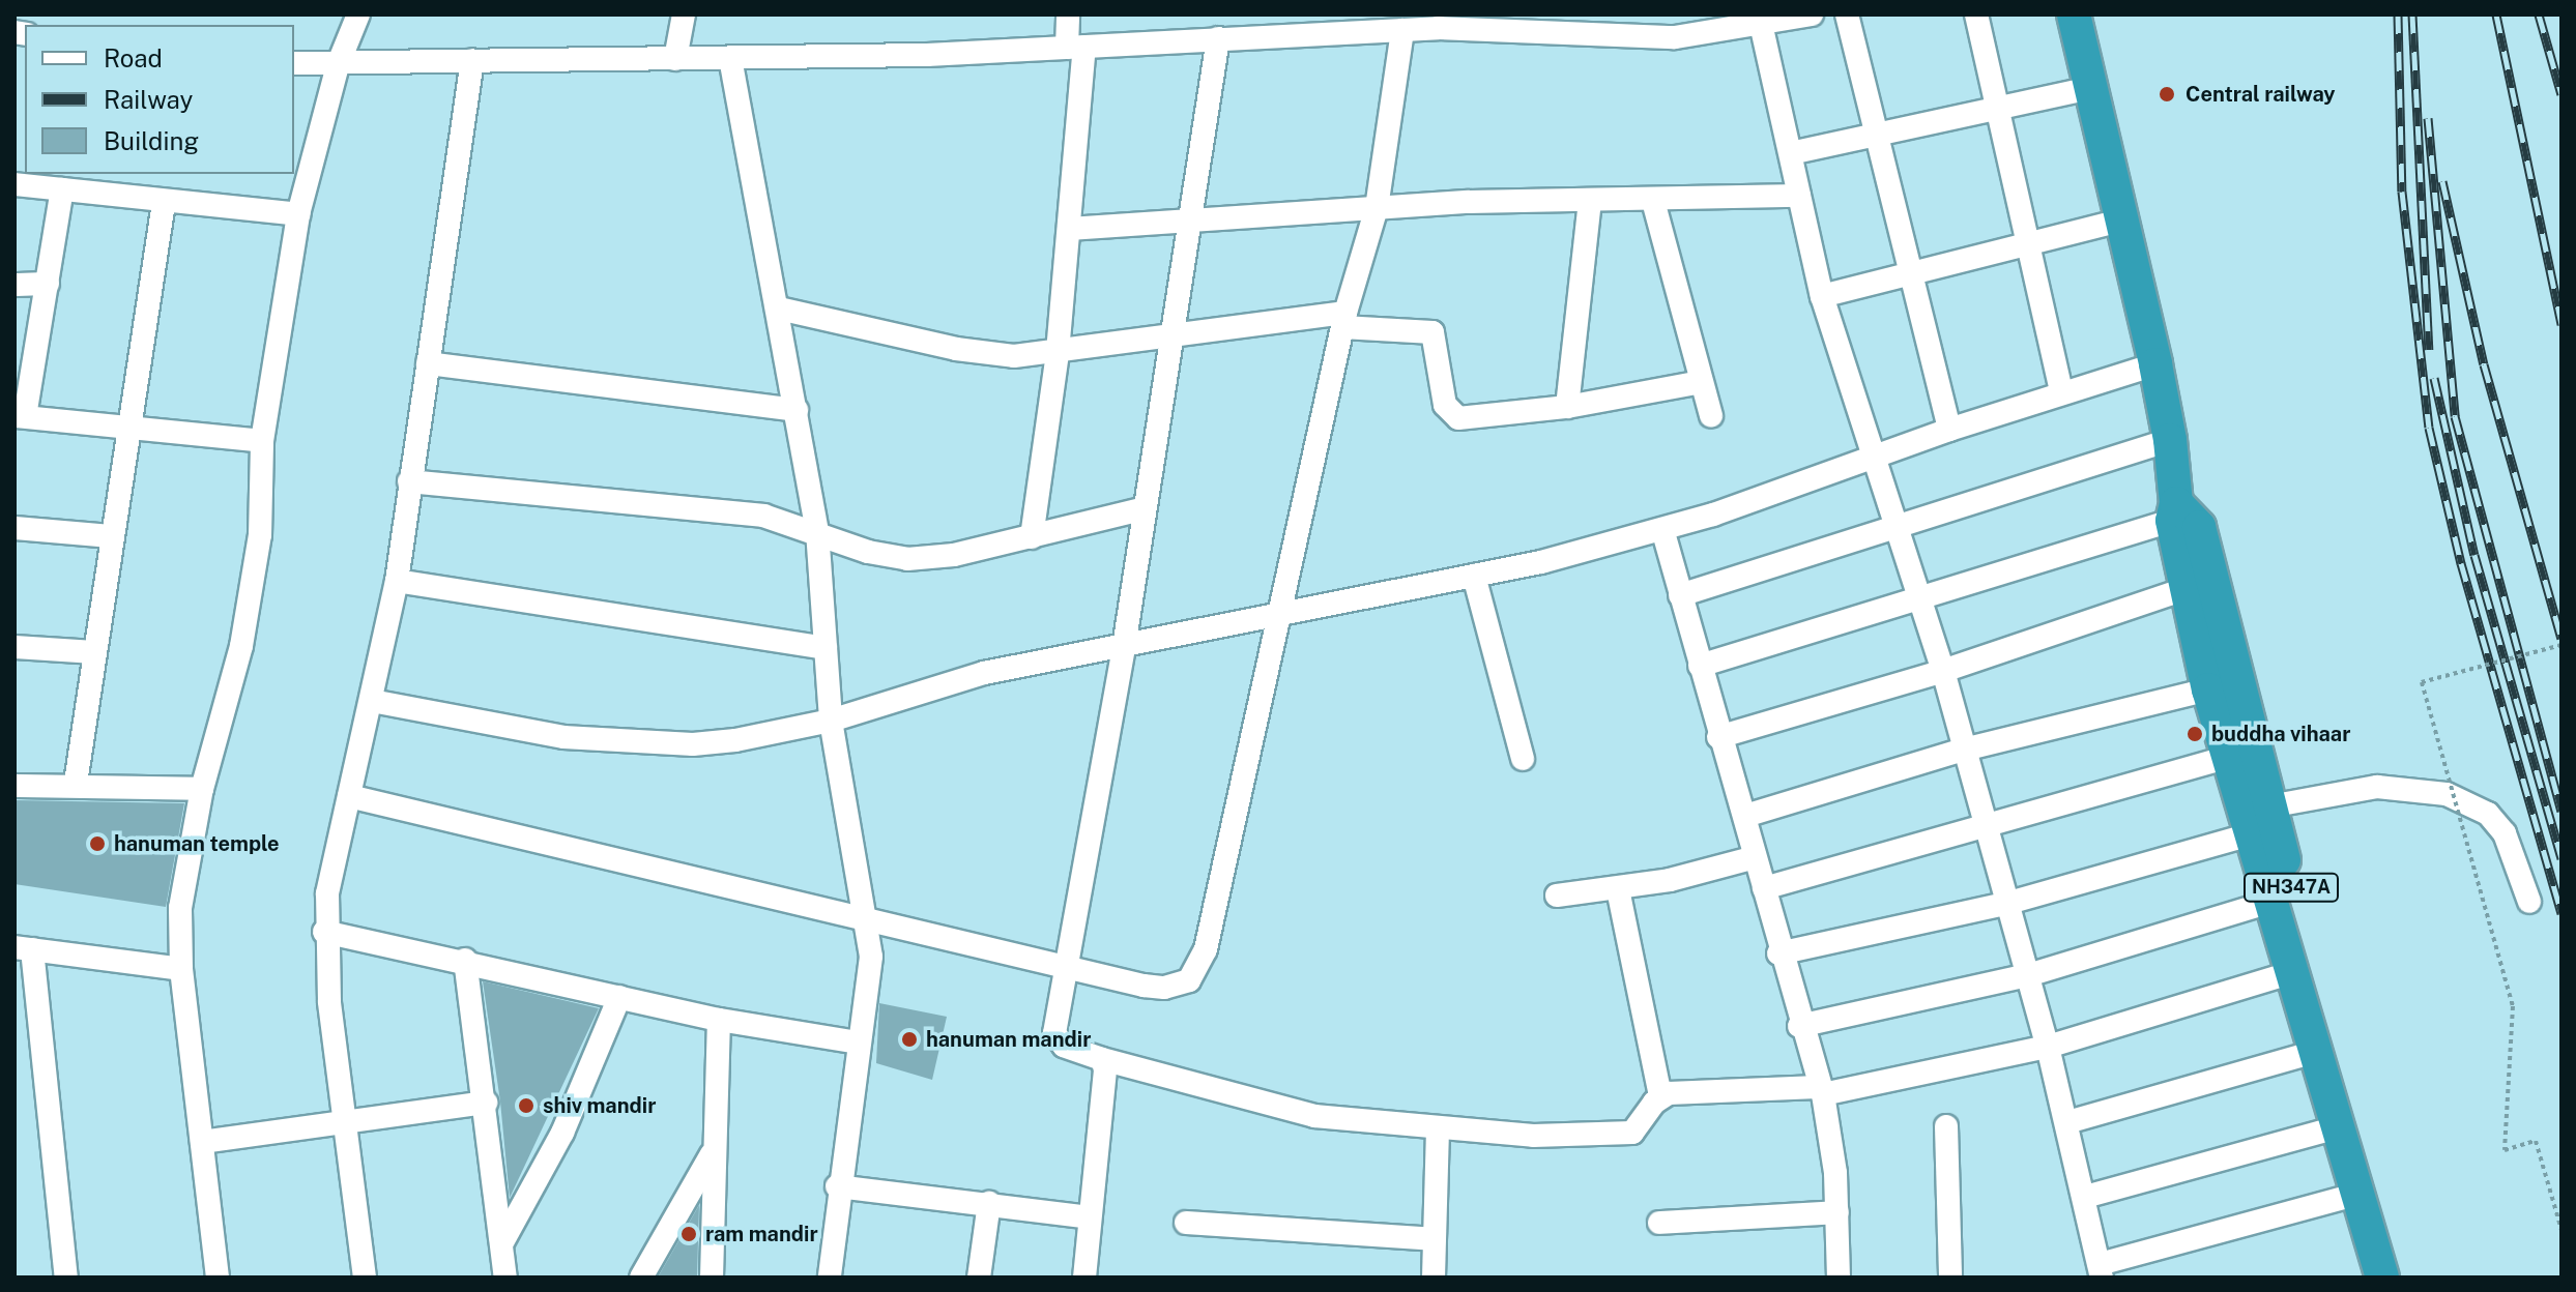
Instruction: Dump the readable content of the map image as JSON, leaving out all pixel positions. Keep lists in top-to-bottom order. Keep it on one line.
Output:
{"streets":{"highway":["NH347A"]},"places":["Central railway","buddha vihaar","hanuman temple","hanuman mandir","shiv mandir","ram mandir"],"legend":["Road","Railway","Building"]}
